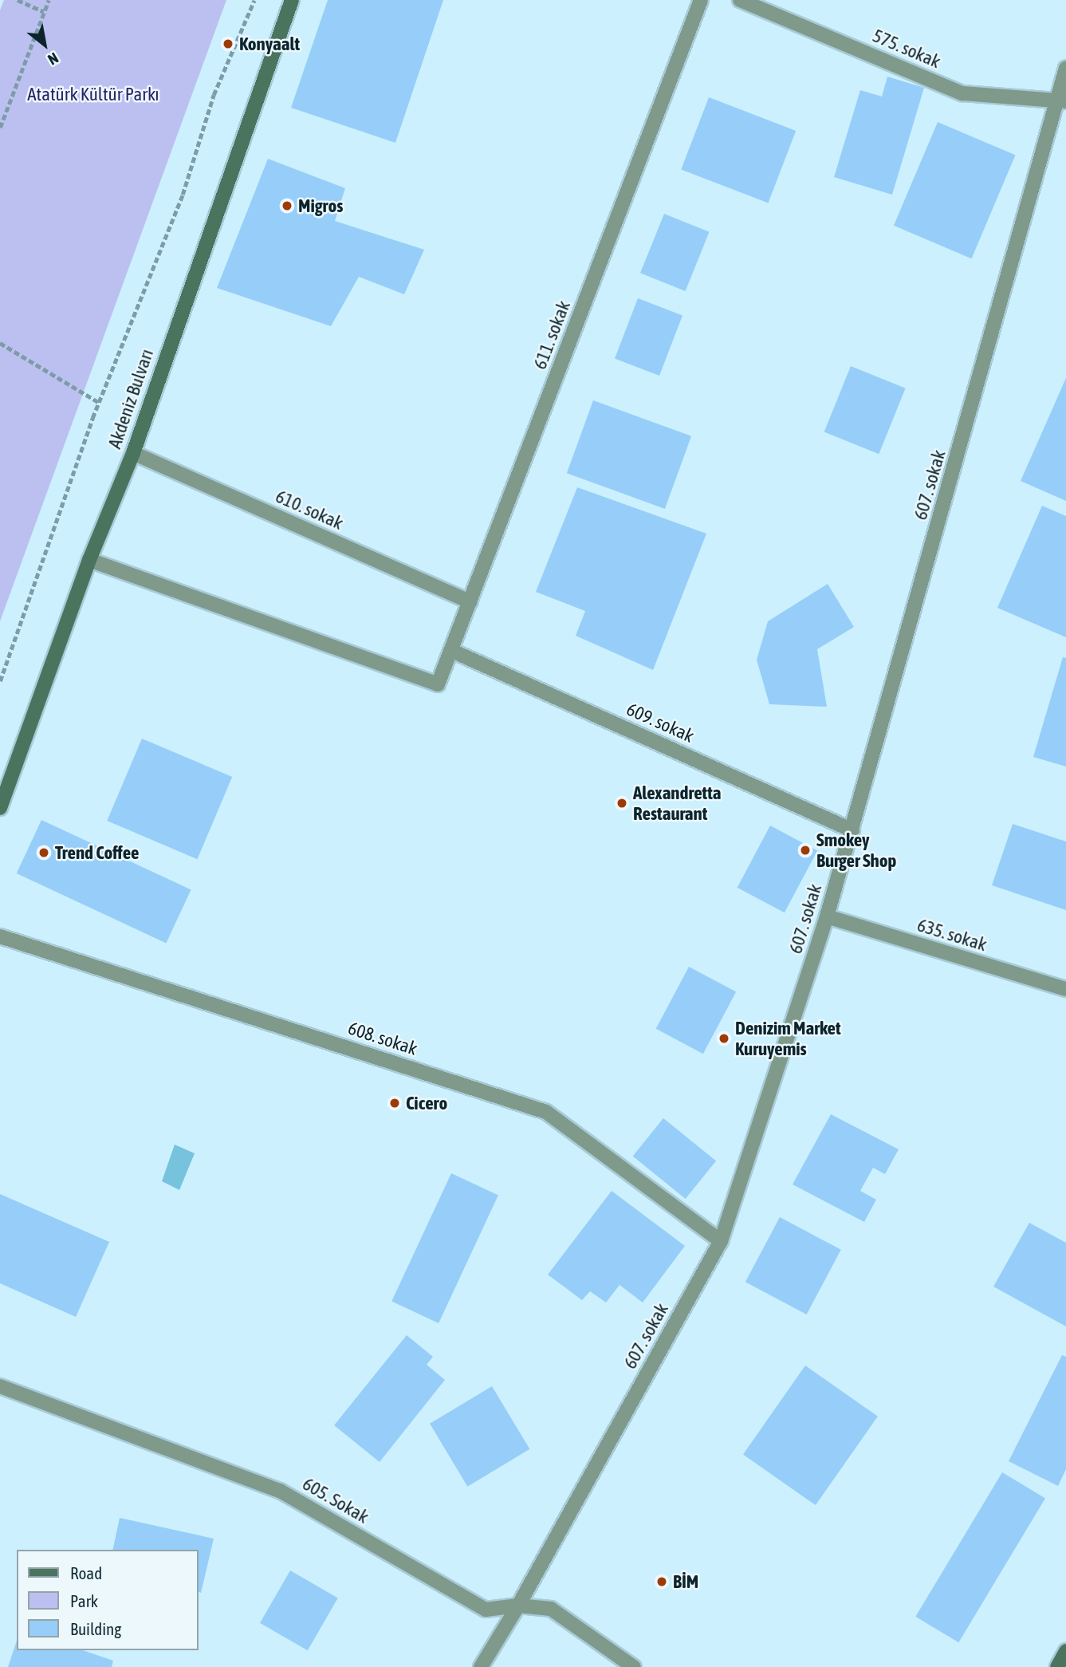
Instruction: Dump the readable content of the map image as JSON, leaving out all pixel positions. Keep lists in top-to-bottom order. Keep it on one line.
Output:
{"streets":{"main road":["Akdeniz Bulvarı"],"street":["575. sokak","611. sokak","607. sokak","610. sokak","609. sokak","635. sokak","608. sokak","605. Sokak"]},"crossings":[["575. sokak","607. sokak"],["611. sokak","Akdeniz Bulvarı"],["611. sokak","610. sokak"],["611. sokak","609. sokak"],["Akdeniz Bulvarı","610. sokak"],["607. sokak","609. sokak"],["607. sokak","635. sokak"],["607. sokak","608. sokak"],["607. sokak","605. Sokak"]],"parks":["Atatürk Kültür Parkı"],"places":["Konyaalt","Migros","Alexandretta Restaurant","Smokey Burger Shop","Trend Coffee","Denizim Market Kuruyemis","Cicero","BİM"],"legend":["Road","Park","Building"],"north":"bottom right"}
